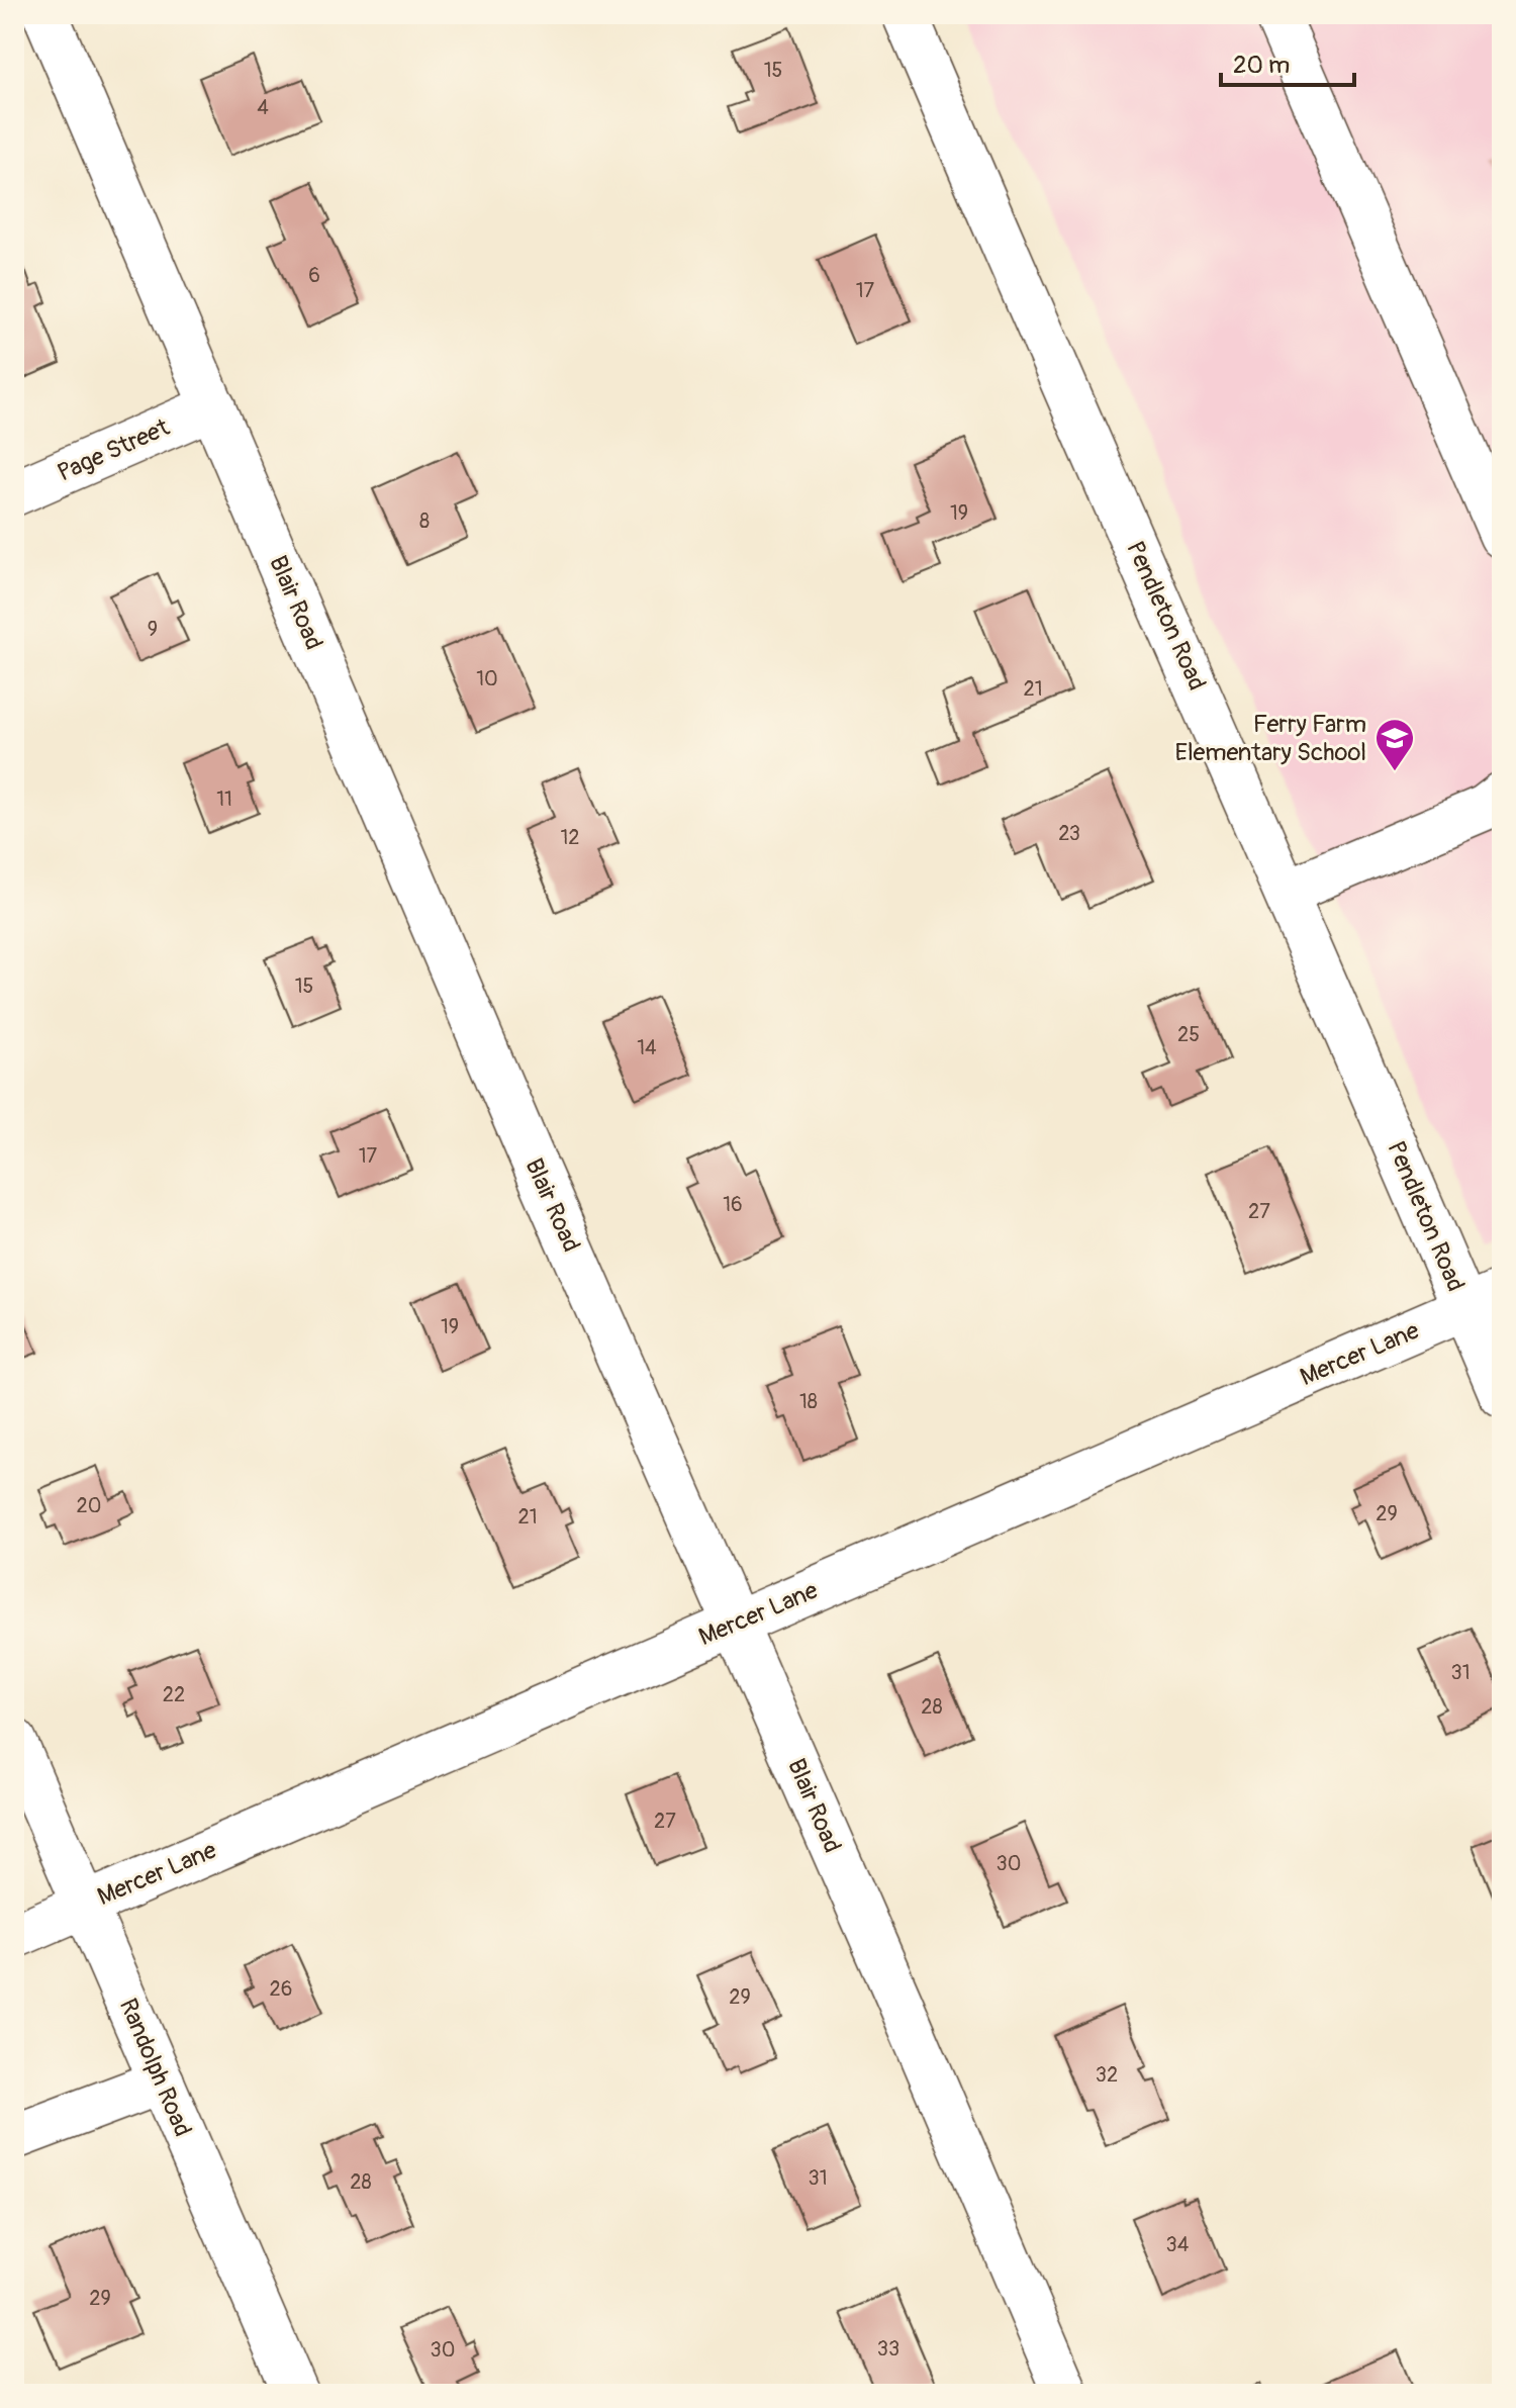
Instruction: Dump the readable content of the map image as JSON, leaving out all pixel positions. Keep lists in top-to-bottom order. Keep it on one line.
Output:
{"streets":{"street":["Page Street","Blair Road","Pendleton Road","Mercer Lane","Randolph Road"]},"crossings":[["Page Street","Blair Road"],["Blair Road","Mercer Lane"],["Pendleton Road","Mercer Lane"],["Mercer Lane","Randolph Road"]],"places":{"school or university":["Ferry Farm Elementary School"]},"house_numbers":["15","4","6","17","19","8","9","10","21","11","23","12","15","25","14","17","16","27","19","18","20","29","21","31","22","28","27","30","26","29","32","31","28","34","29","33","30"],"scale_bar":"20 m"}
